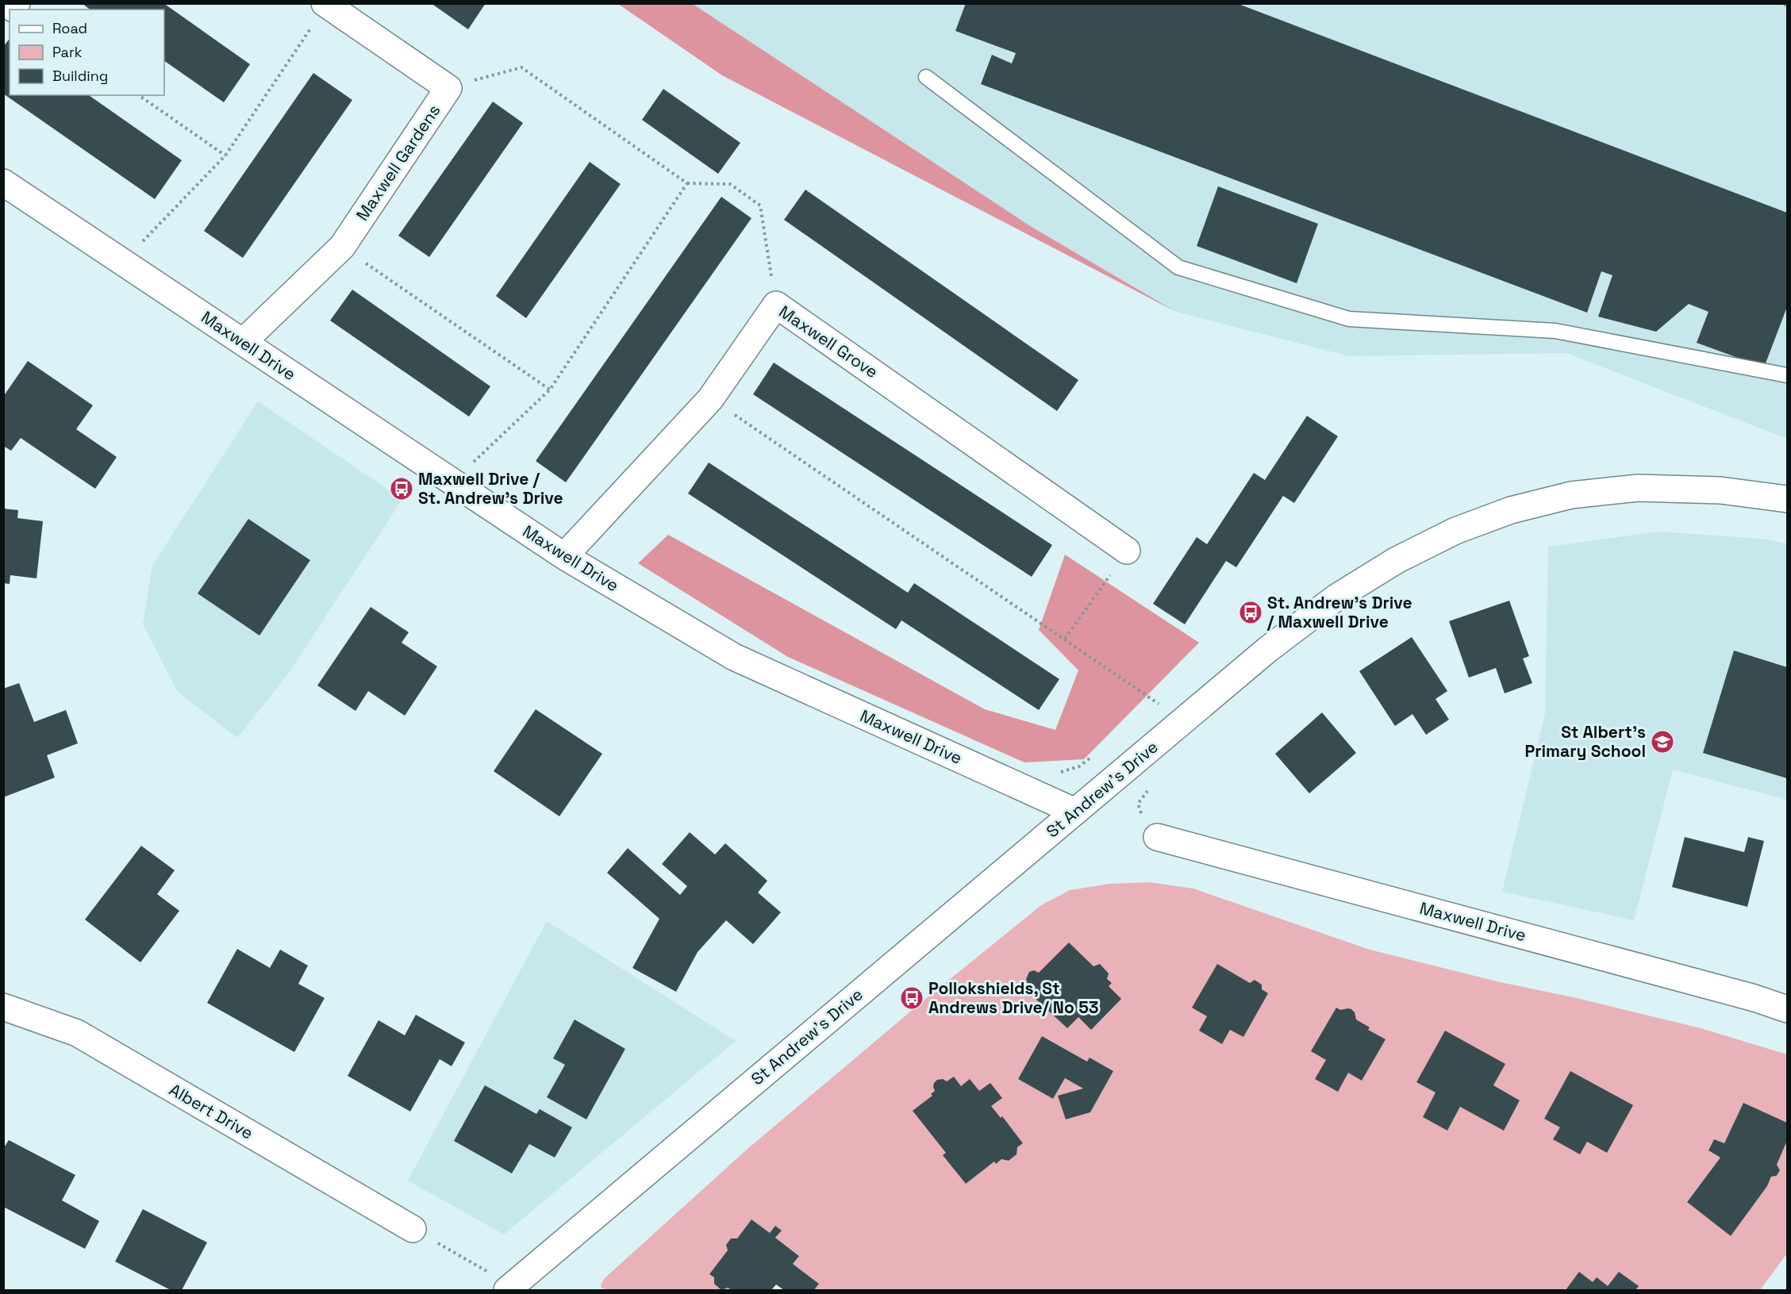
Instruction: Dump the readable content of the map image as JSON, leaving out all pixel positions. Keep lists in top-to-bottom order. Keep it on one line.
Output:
{"streets":{"street":["Maxwell Gardens","Maxwell Grove","Maxwell Drive","St Andrew's Drive","Albert Drive"]},"crossings":[["Maxwell Gardens","Maxwell Drive"],["Maxwell Grove","Maxwell Drive"],["Maxwell Drive","St Andrew's Drive"]],"places":{"bus stop":["Maxwell Drive / St. Andrew's Drive","St. Andrew's Drive / Maxwell Drive","Pollokshields, St Andrews Drive/ No 53"],"school or university":["St Albert's Primary School"]},"legend":["Road","Park","Building"]}
